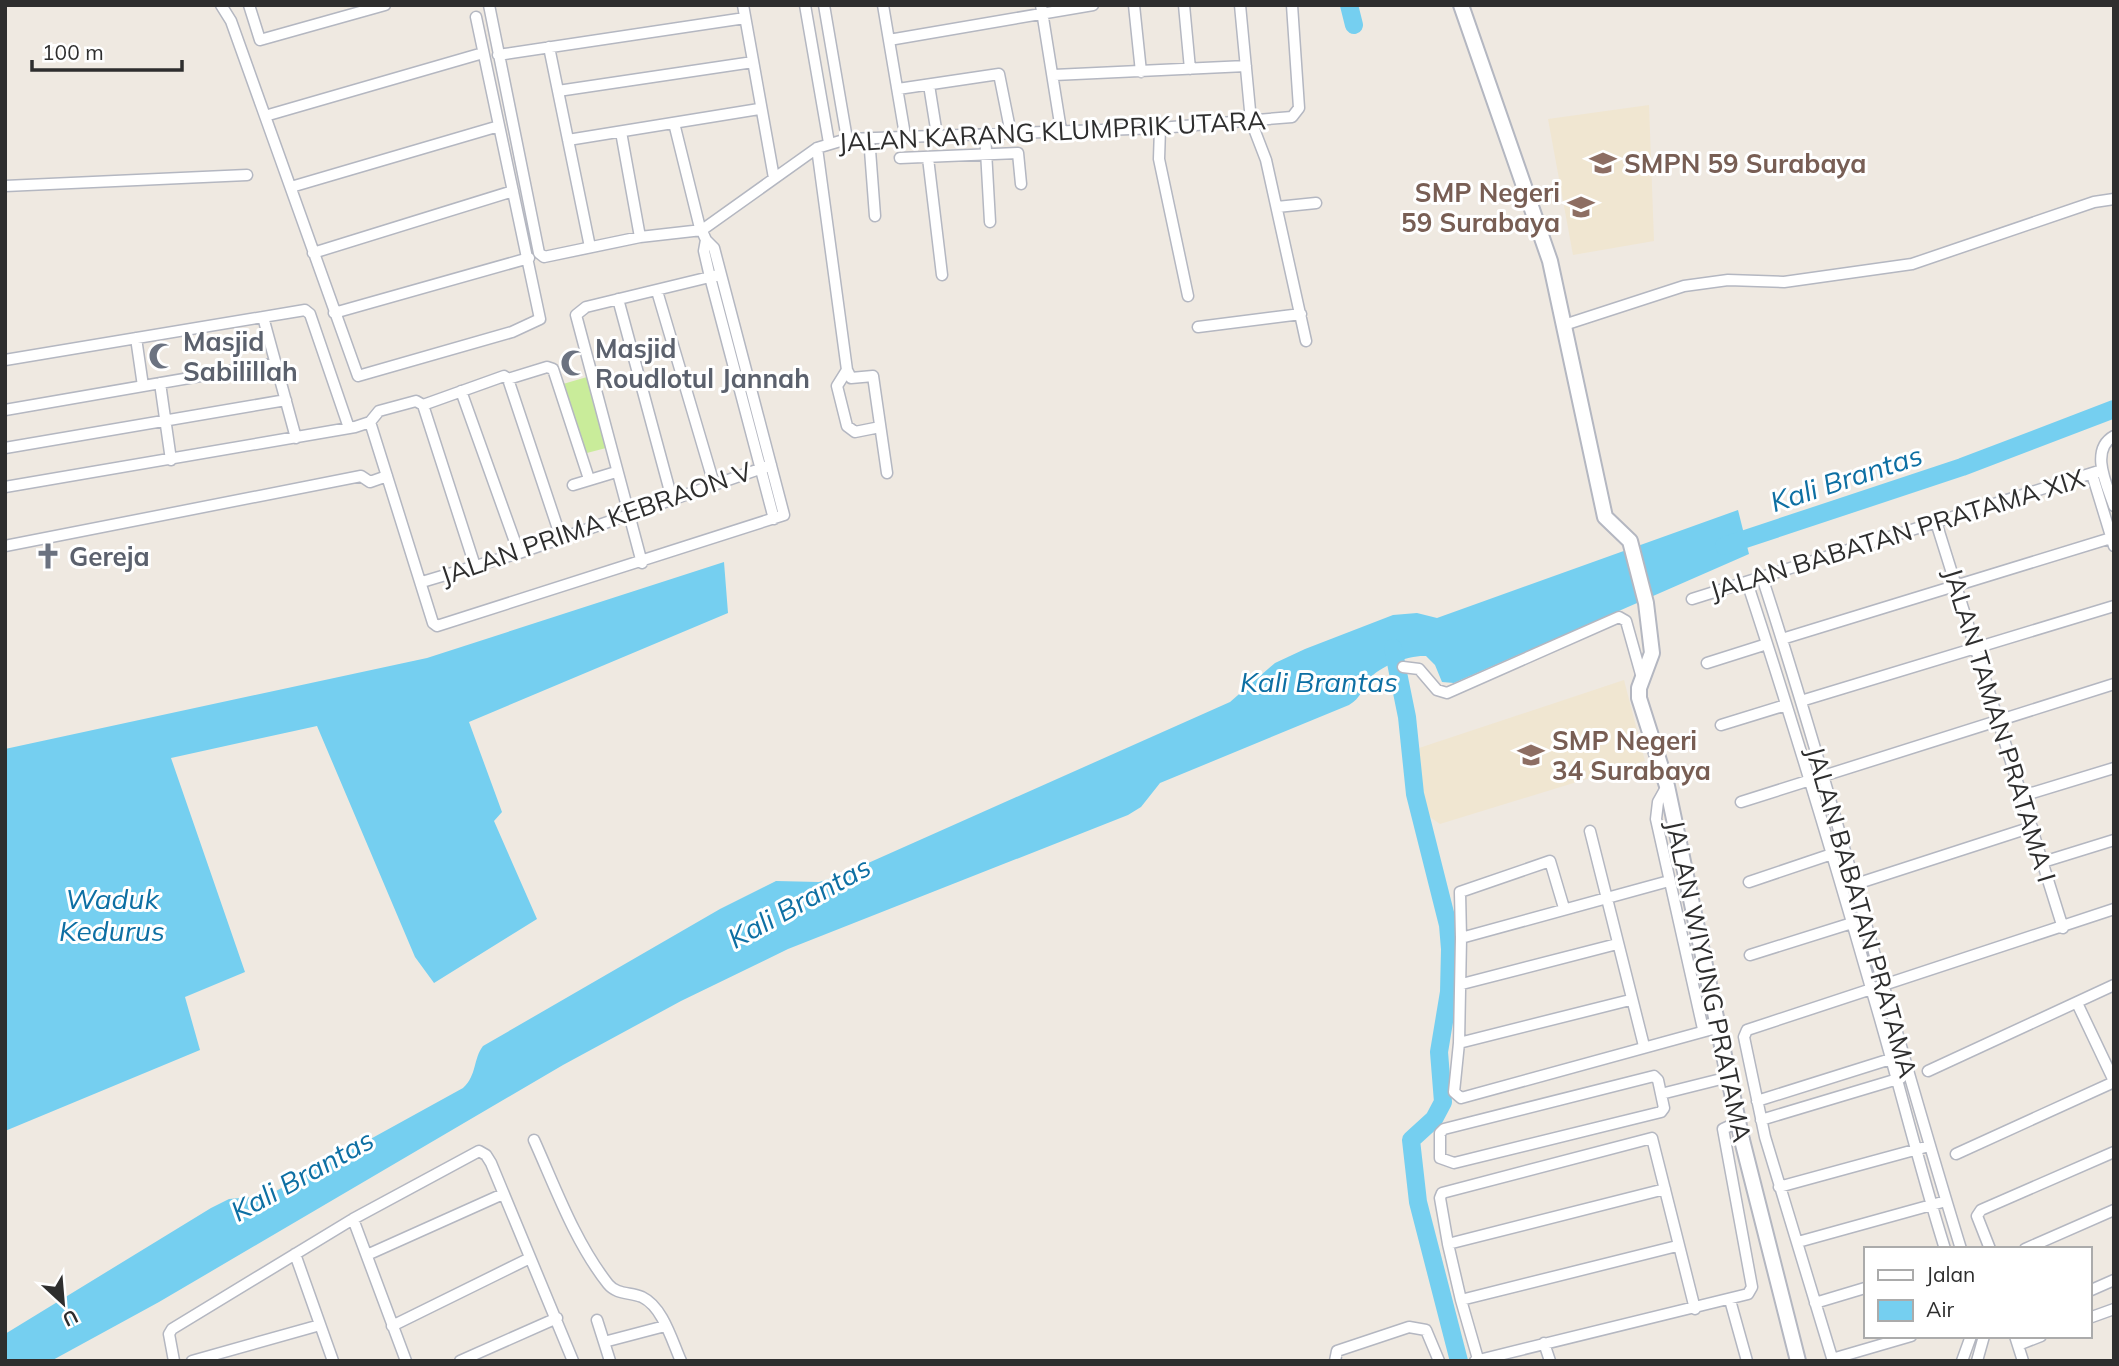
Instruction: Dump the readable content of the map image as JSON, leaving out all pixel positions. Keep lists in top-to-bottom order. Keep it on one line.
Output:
{"streets":{"street":["JALAN KARANG KLUMPRIK UTARA","JALAN PRIMA KEBRAON V","JALAN BABATAN PRATAMA XIX","JALAN TAMAN PRATAMA I","JALAN BABATAN PRATAMA","JALAN WIYUNG PRATAMA"]},"crossings":[["JALAN BABATAN PRATAMA XIX","JALAN TAMAN PRATAMA I"],["JALAN BABATAN PRATAMA XIX","JALAN BABATAN PRATAMA"],["JALAN BABATAN PRATAMA","JALAN WIYUNG PRATAMA"]],"water":["Kali Brantas","Waduk Kedurus"],"places":{"school or university":["SMPN 59 Surabaya","SMP Negeri 59 Surabaya","SMP Negeri 34 Surabaya"],"mosque":["Masjid Sabilillah","Masjid Roudlotul Jannah"],"church":["Gereja"]},"legend":["Jalan","Air"],"scale_bar":"100 m","north":"bottom right"}
